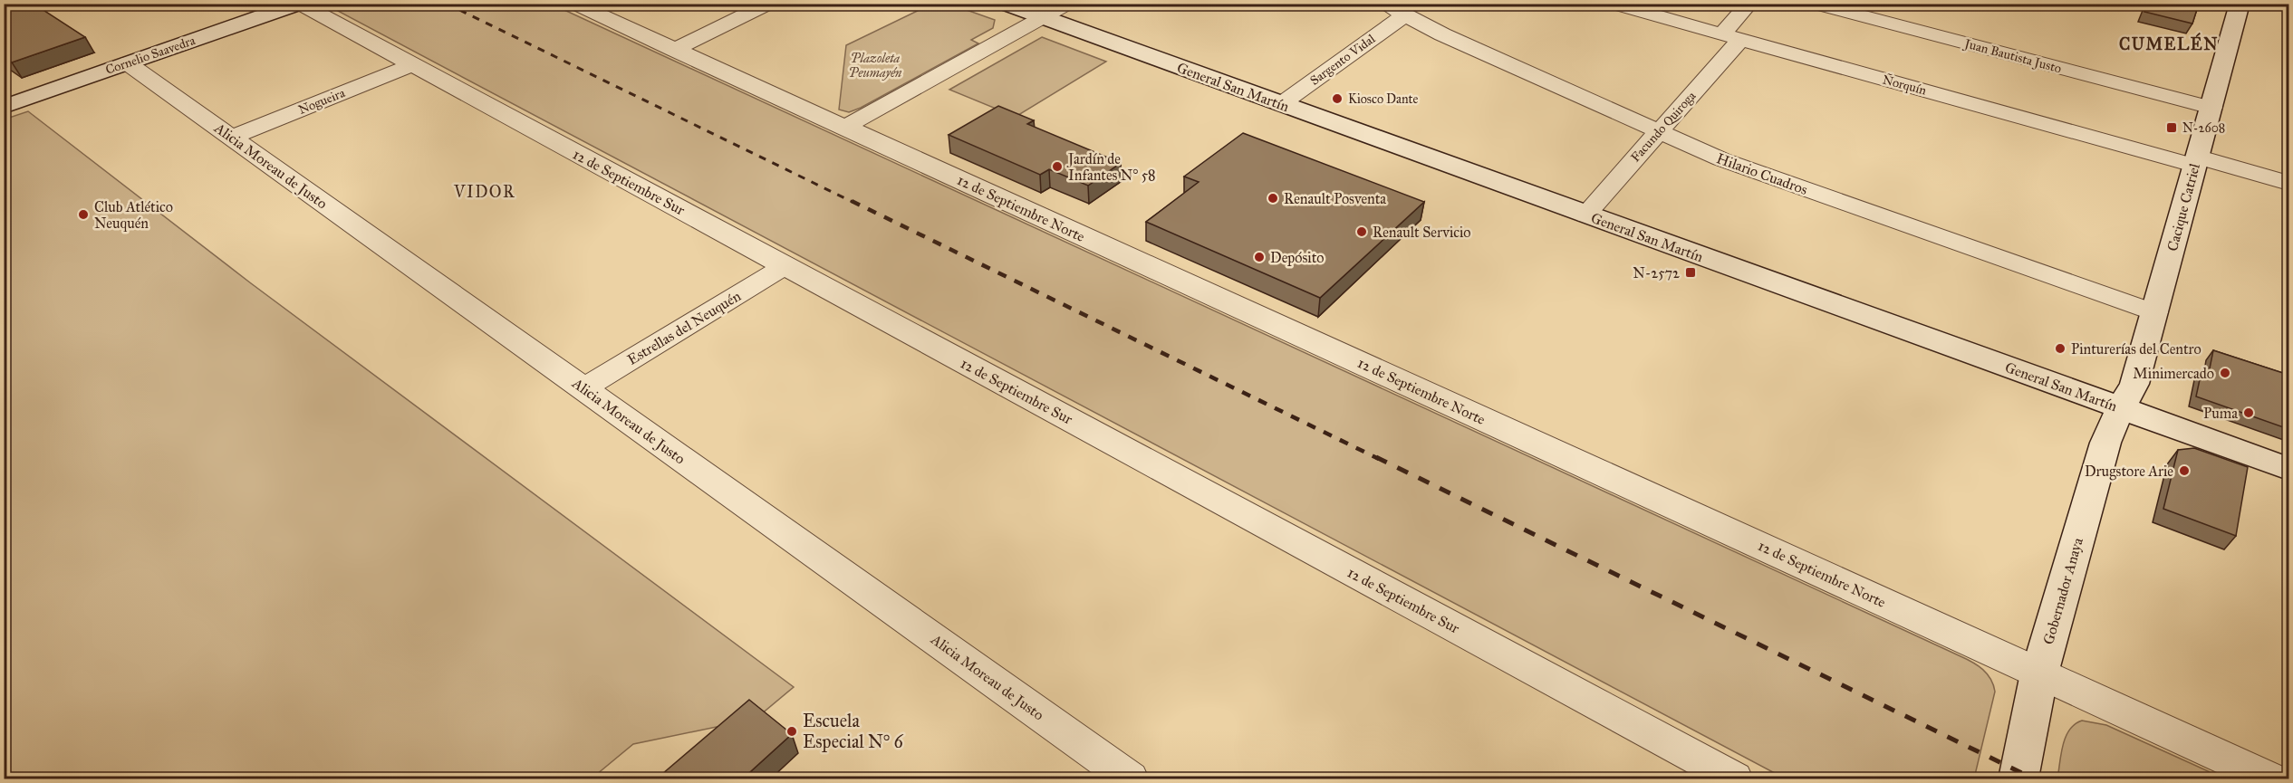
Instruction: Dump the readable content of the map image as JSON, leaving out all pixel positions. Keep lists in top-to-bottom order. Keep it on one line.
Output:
{"streets":{"main road":["Cornelio Saavedra","General San Martín","Cacique Catriel","Gobernador Anaya"],"street":["Juan Bautista Justo","Sargento Vidal","Ñorquín","Nogueira","Facundo Quiroga","Alicia Moreau de Justo","Hilario Cuadros","12 de Septiembre Sur","12 de Septiembre Norte","Estrellas del Neuquén"]},"crossings":[["Cornelio Saavedra","Alicia Moreau de Justo"],["Cornelio Saavedra","12 de Septiembre Sur"],["Juan Bautista Justo","Cacique Catriel"],["Sargento Vidal","General San Martín"],["Sargento Vidal","Hilario Cuadros"],["Ñorquín","Facundo Quiroga"],["Ñorquín","Cacique Catriel"],["General San Martín","Facundo Quiroga"],["General San Martín","Cacique Catriel"],["General San Martín","Gobernador Anaya"],["Nogueira","Alicia Moreau de Justo"],["Nogueira","12 de Septiembre Sur"],["Facundo Quiroga","Hilario Cuadros"],["Alicia Moreau de Justo","Estrellas del Neuquén"],["Hilario Cuadros","Cacique Catriel"],["12 de Septiembre Sur","Estrellas del Neuquén"],["Cacique Catriel","Gobernador Anaya"],["12 de Septiembre Norte","Gobernador Anaya"]],"districts":["CUMELÉN","VIDOR"],"parks":["Plazoleta Peumayén"],"places":{"other":["Kiosco Dante","Jardín de Infantes N° 58","Renault Posventa","Club Atlético Neuquén","Renault Servicio","Depósito","Pinturerías del Centro","Minimercado","Puma","Drugstore Arie","Escuela Especial N° 6"],"transit":["N-2608","N-2572"]}}
